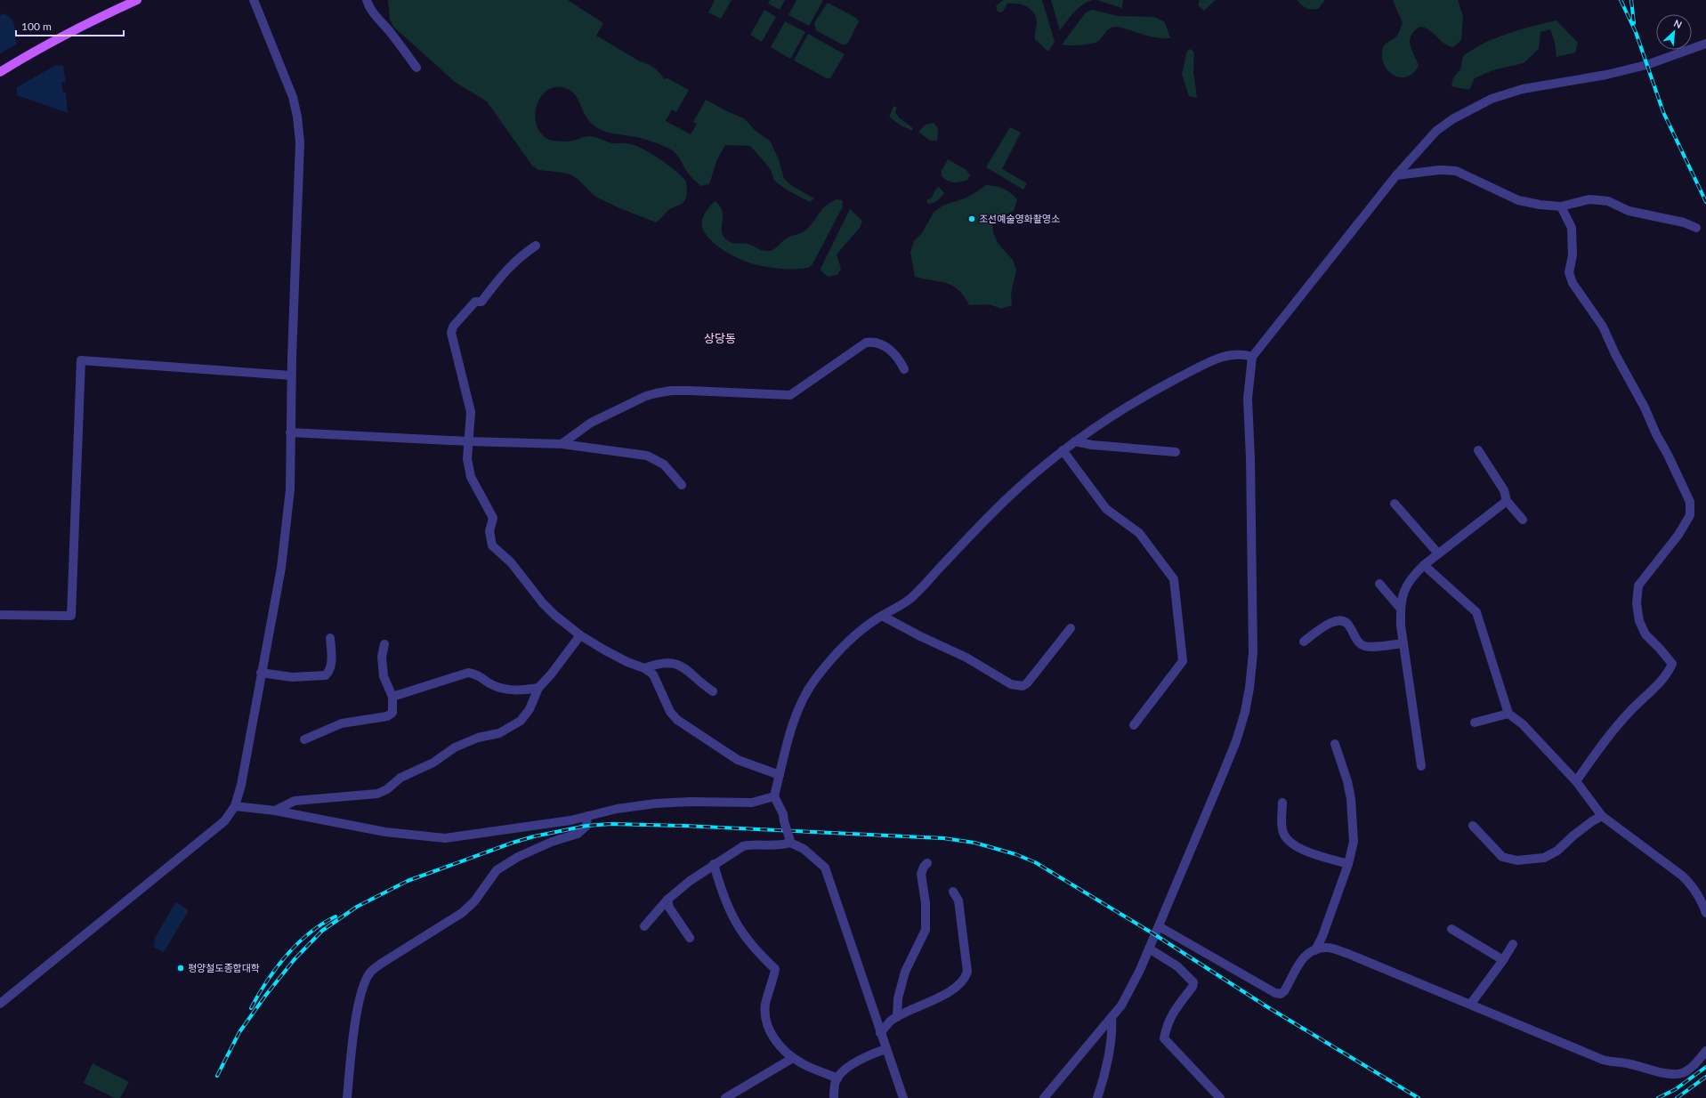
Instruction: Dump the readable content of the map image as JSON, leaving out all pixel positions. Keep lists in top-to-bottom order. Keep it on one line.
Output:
{"districts":["상당동"],"places":["조선예술영화촬영소","평양철도종합대학"],"scale_bar":"100 m","north":"top right"}
